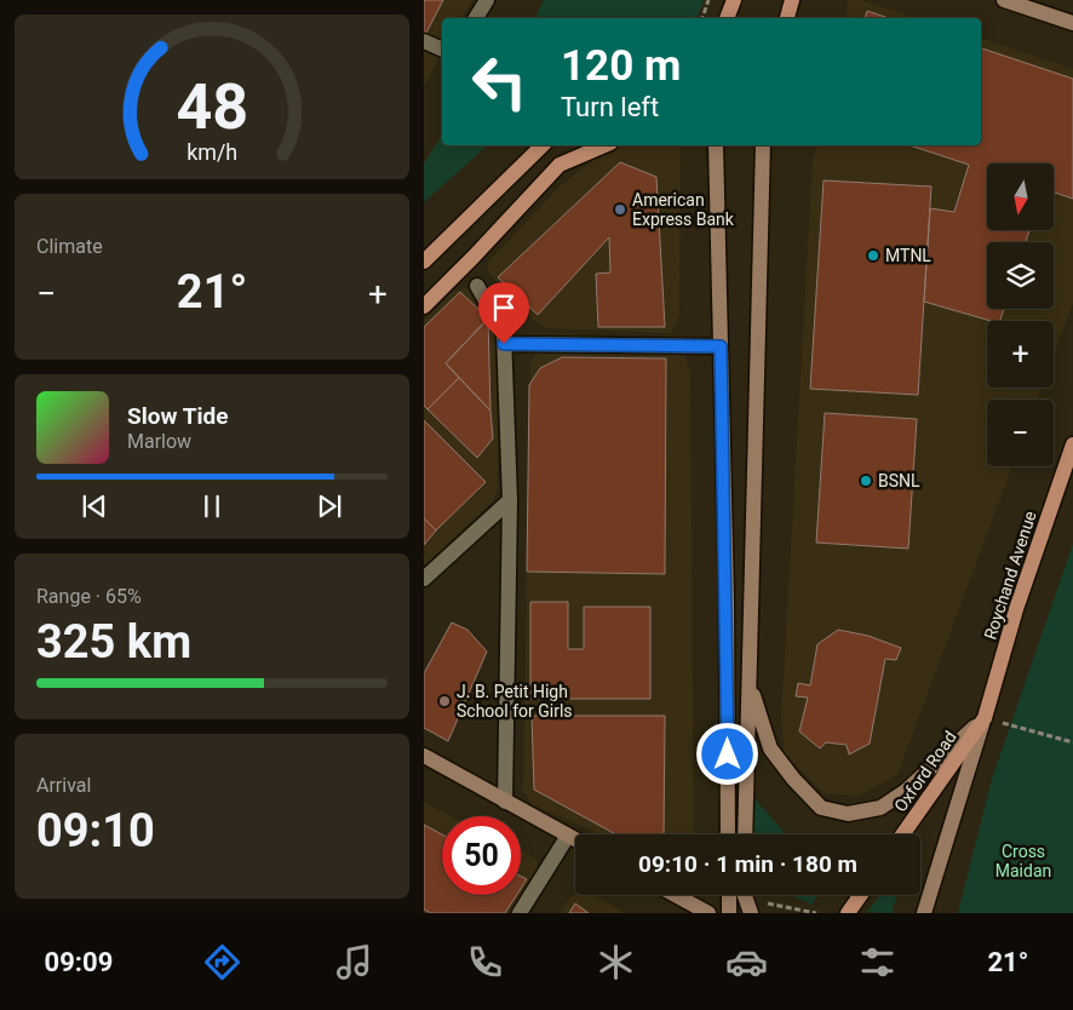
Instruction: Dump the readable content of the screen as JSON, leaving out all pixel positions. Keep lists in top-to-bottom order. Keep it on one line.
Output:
{"streets":{"main road":["Roychand Avenue","Oxford Road"]},"crossings":[["Roychand Avenue","Oxford Road"]],"parks":["Cross Maidan"],"places":["American Express Bank","MTNL","BSNL","J. B. Petit High School for Girls"],"north":"bottom","page":{"turn":["120 m","Turn left"],"map_buttons":["+","−"],"tile":["Climate",["Range · 65%","325 km"],["Arrival","09:10"]],"heat":["−","21°","+"],"song":["Slow Tide","Marlow"],"limit":"50","trip":"09:10 · 1 min · 180 m","tabs":["09:09","21°"],"gauge":["48","km/h"]}}
